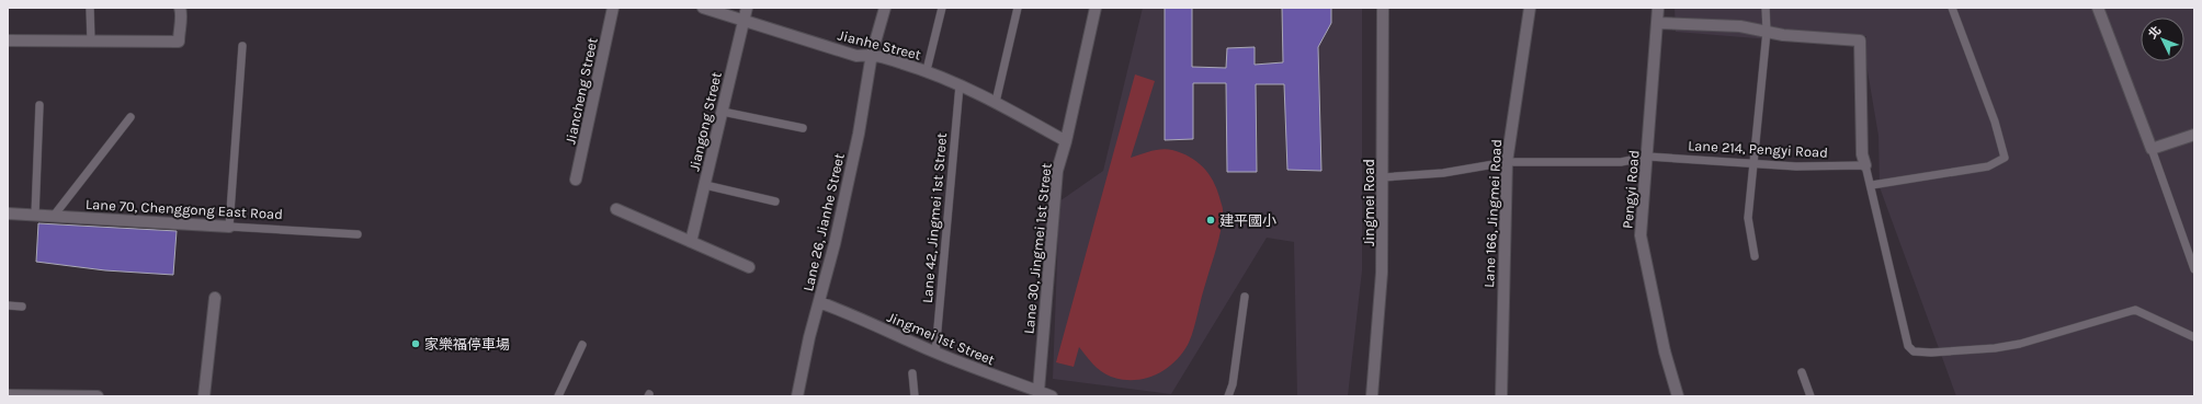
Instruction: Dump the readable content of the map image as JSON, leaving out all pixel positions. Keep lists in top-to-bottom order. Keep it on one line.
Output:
{"streets":{"street":["Jianhe Street","Jiancheng Street","Jiangong Street","Pengyi Road","Jingmei Road","Lane 70, Chenggong East Road","Lane 166, Jingmei Road","Lane 26, Jianhe Street","Lane 30, Jingmei 1st Street","Jingmei 1st Street"],"lane":["Lane 214, Pengyi Road","Lane 42, Jingmei 1st Street"]},"crossings":[["Jianhe Street","Jiangong Street"],["Jianhe Street","Lane 42, Jingmei 1st Street"],["Jianhe Street","Lane 26, Jianhe Street"],["Jianhe Street","Lane 30, Jingmei 1st Street"],["Lane 214, Pengyi Road","Pengyi Road"],["Lane 214, Pengyi Road","Jingmei Road"],["Lane 214, Pengyi Road","Lane 166, Jingmei Road"],["Lane 42, Jingmei 1st Street","Jingmei 1st Street"],["Lane 26, Jianhe Street","Jingmei 1st Street"],["Lane 30, Jingmei 1st Street","Jingmei 1st Street"]],"places":["建平國小","家樂福停車場"],"north":"top left"}
